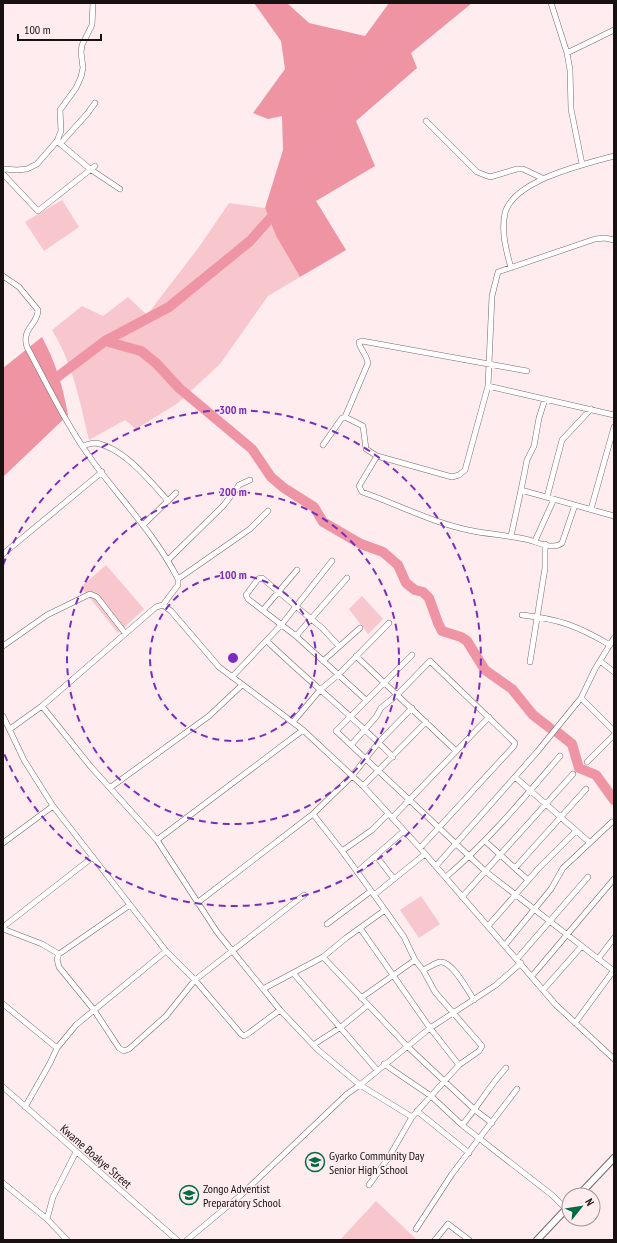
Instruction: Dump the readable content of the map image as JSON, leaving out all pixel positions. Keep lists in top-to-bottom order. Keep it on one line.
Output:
{"streets":{"street":["Kwame Boakye Street"]},"places":{"school or university":["Gyarko Community Day Senior High School","Zongo Adventist Preparatory School"]},"scale_bar":"100 m","north":"top right","rings":["300 m","200 m","100 m"]}
